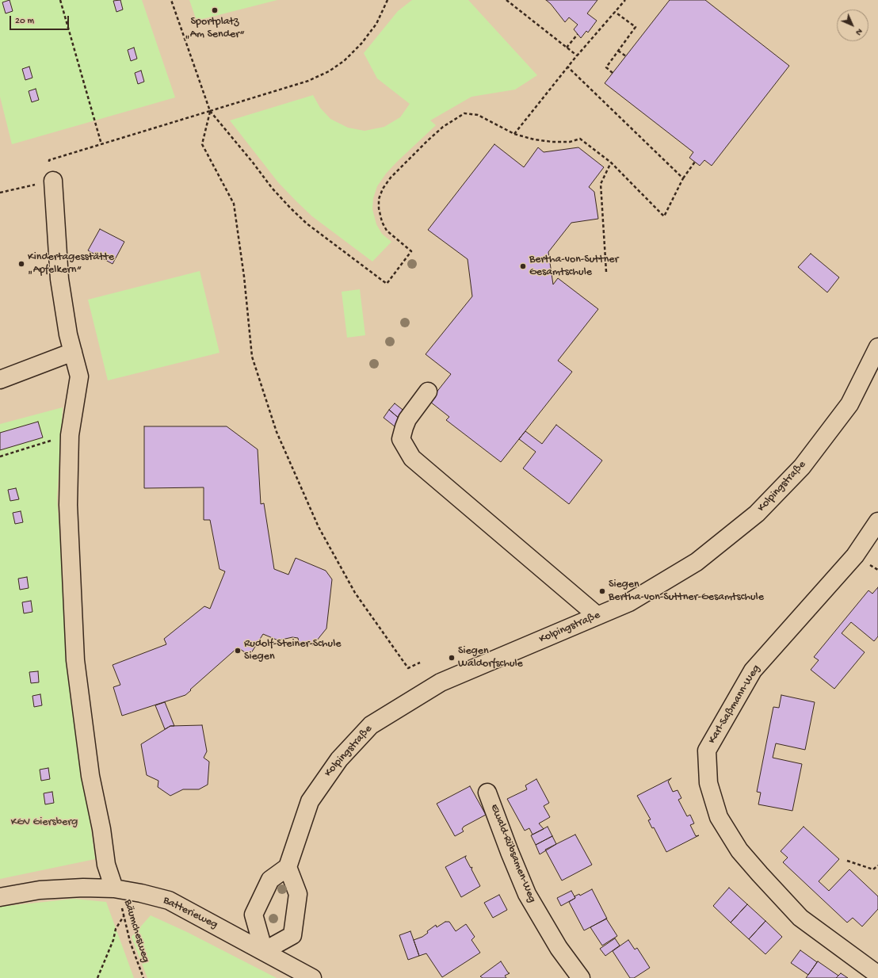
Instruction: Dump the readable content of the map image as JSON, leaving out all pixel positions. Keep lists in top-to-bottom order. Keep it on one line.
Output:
{"streets":{"street":["Kolpingstraße","Karl-Saßmann-Weg","Ewald-Rübsamen-Weg","Batterieweg"],"path":["Bäumchesweg"]},"crossings":[["Batterieweg","Bäumchesweg"]],"parks":["KGV Giersberg"],"places":["Sportplatz „Am Sender“","Kindertagesstätte „Apfelkern“","Bertha-von-Suttner Gesamtschule","Siegen Bertha-von-Suttner-Gesamtschule","Rudolf-Steiner-Schule Siegen","Siegen Waldorfschule"],"scale_bar":"20 m","north":"bottom right"}
